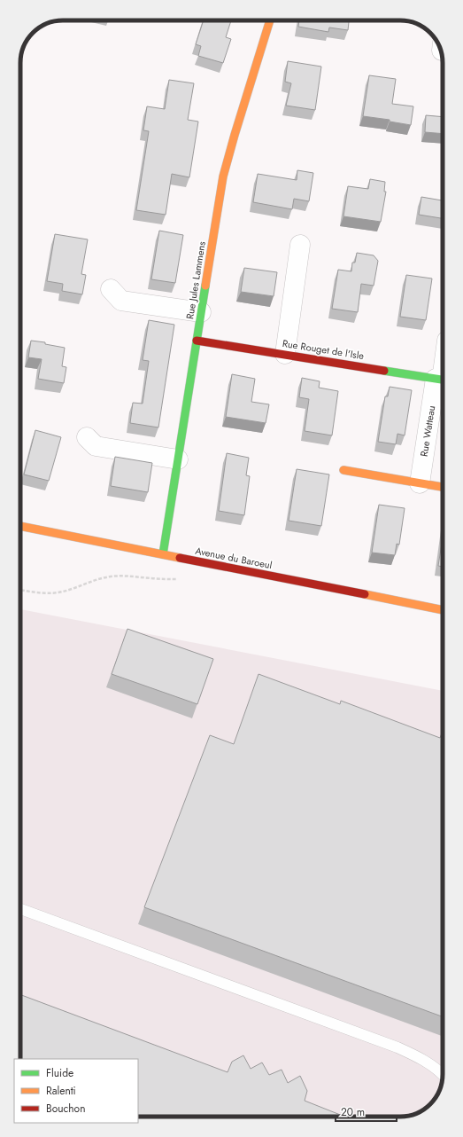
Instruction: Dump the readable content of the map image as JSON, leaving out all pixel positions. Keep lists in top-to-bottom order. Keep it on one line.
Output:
{"streets":{"street":["Rue Jules Lammens","Rue Rouget de l'Isle","Rue Watteau","Avenue du Baroeul"]},"crossings":[["Rue Jules Lammens","Rue Rouget de l'Isle"],["Rue Jules Lammens","Avenue du Baroeul"],["Rue Rouget de l'Isle","Rue Watteau"]],"legend":["Fluide","Ralenti","Bouchon"],"scale_bar":"20 m"}
